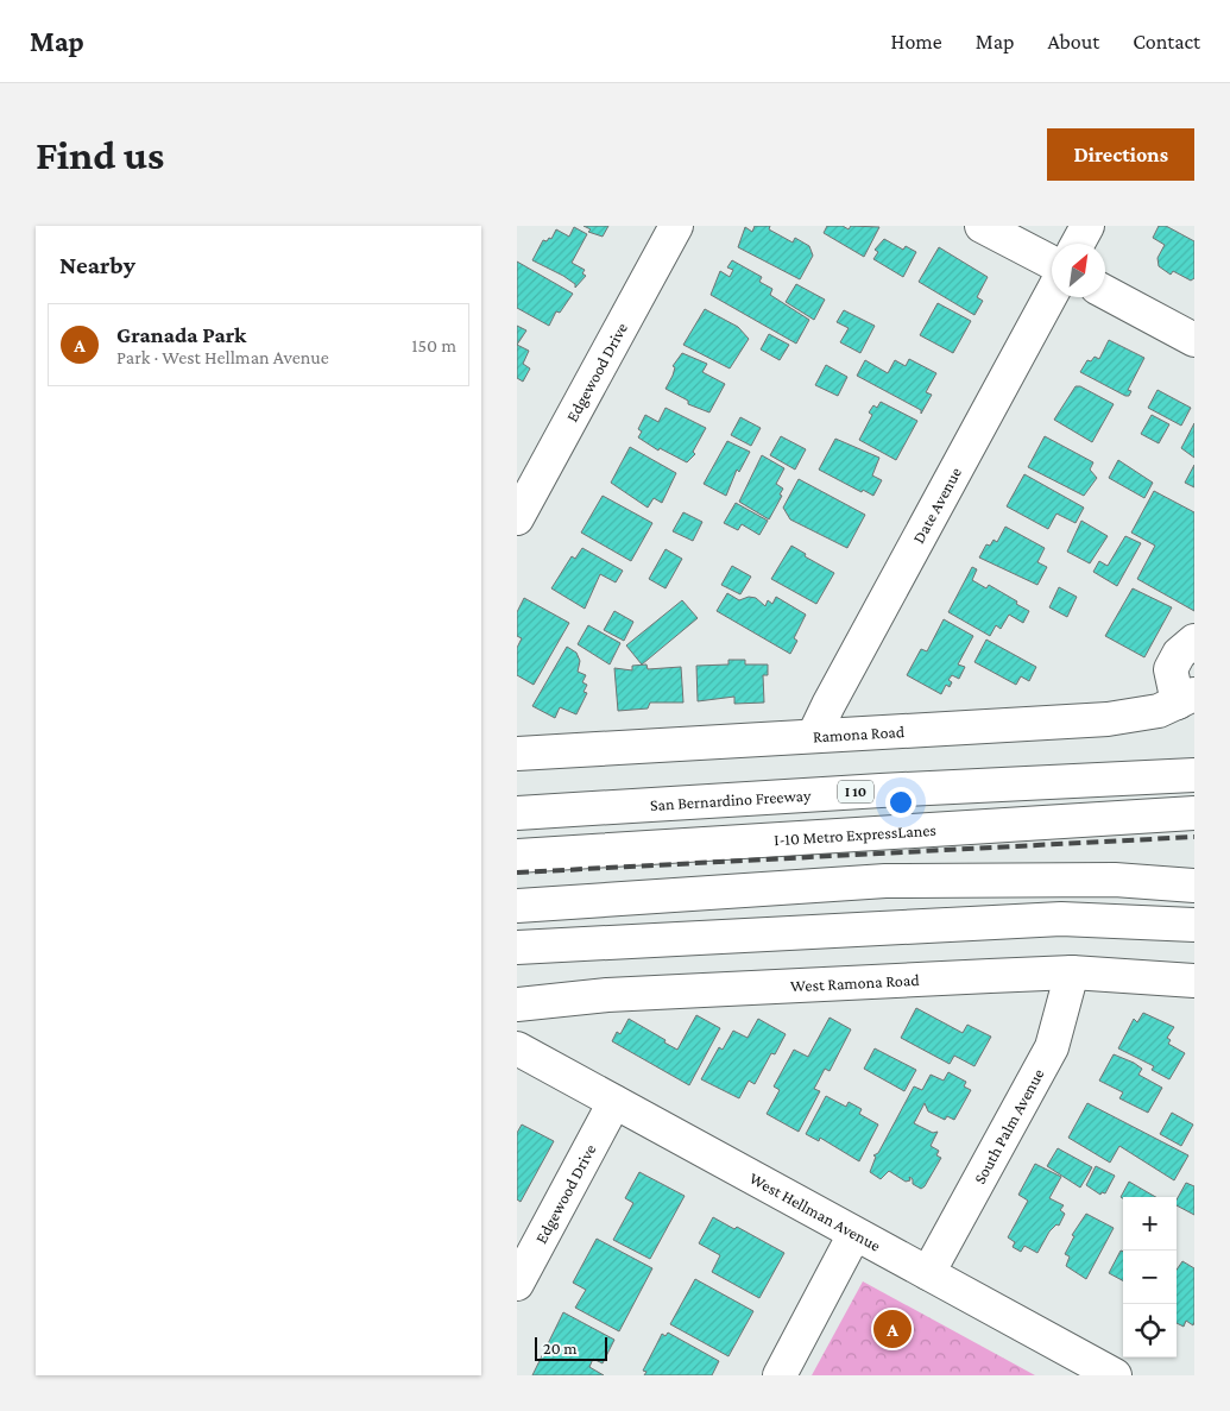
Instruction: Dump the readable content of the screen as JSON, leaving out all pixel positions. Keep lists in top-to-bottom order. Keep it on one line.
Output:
{"streets":{"main road":["Edgewood Drive","Date Avenue","Ramona Road","I 10","San Bernardino Freeway","I-10 Metro ExpressLanes","West Ramona Road","South Palm Avenue","West Hellman Avenue"]},"crossings":[["Edgewood Drive","West Hellman Avenue"],["Date Avenue","Ramona Road"],["West Ramona Road","South Palm Avenue"],["South Palm Avenue","West Hellman Avenue"]],"scale_bar":"20 m","north":"top right","page":{"header":"Map","nav":["Home","Map","About","Contact"],"buttons":"Directions","title":"Find us","heading":"Nearby","list":[{"mark":"A","name":"Granada Park","note":"Park · West Hellman Avenue","value":"150 m"}],"map_buttons":["+","−"],"pins":"A","scale":"20 m"}}
